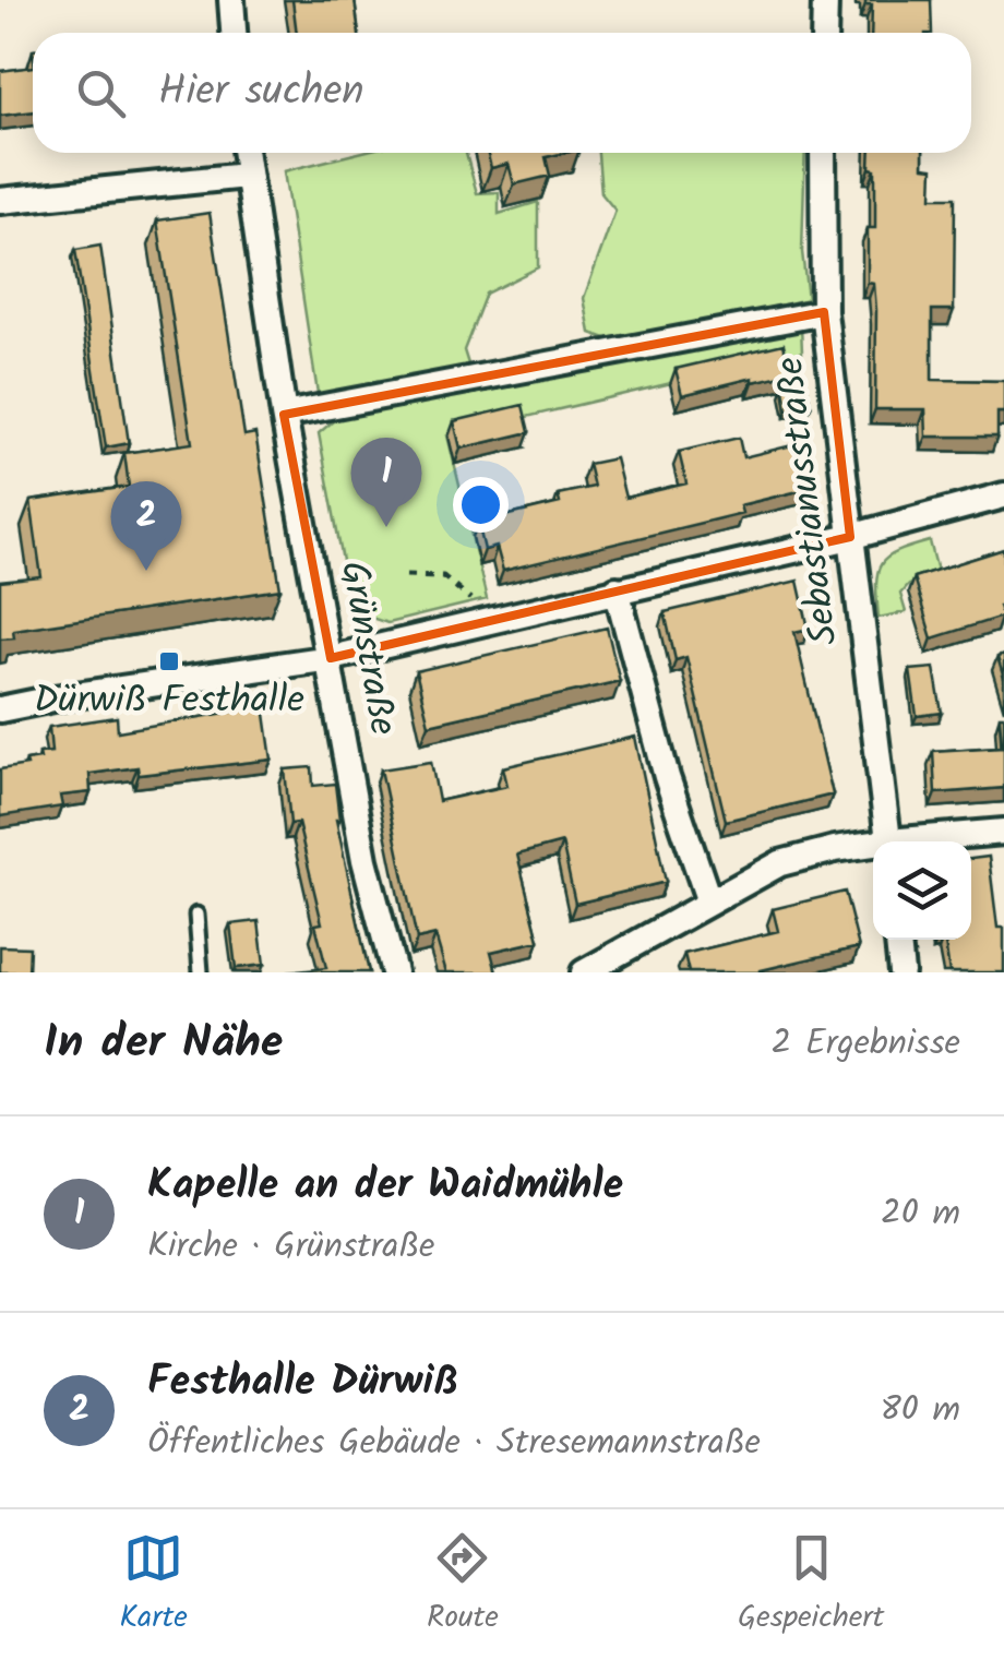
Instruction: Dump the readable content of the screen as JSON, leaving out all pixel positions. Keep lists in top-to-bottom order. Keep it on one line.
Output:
{"streets":{"street":["Sebastianusstraße","Grünstraße"]},"places":{"transit":["Dürwiß Festhalle"]},"page":{"search":"Hier suchen","pins":["1","2"],"heading":["In der Nähe","2 Ergebnisse"],"list":[{"mark":"1","name":"Kapelle an der Waidmühle","note":"Kirche · Grünstraße","value":"20 m"},{"mark":"2","name":"Festhalle Dürwiß","note":"Öffentliches Gebäude · Stresemannstraße","value":"80 m"}],"nav":["Karte","Route","Gespeichert"]}}
